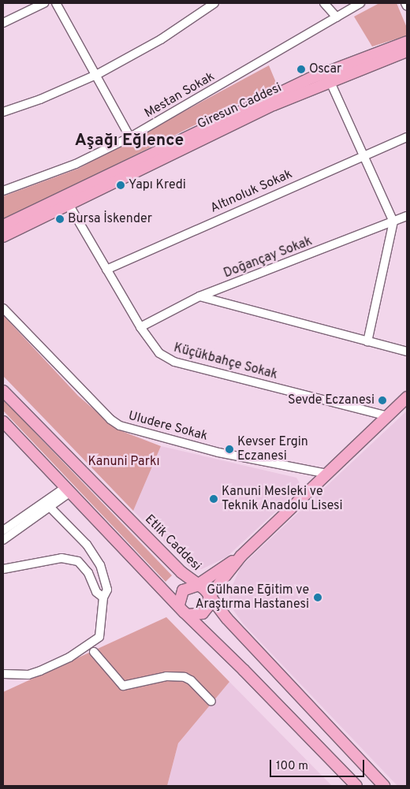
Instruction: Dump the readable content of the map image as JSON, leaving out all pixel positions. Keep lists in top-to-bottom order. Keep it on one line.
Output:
{"streets":{"main road":["Giresun Caddesi","Etlik Caddesi"],"street":["Mestan Sokak","Altınoluk Sokak","Doğançay Sokak","Küçükbahçe Sokak","Uludere Sokak"]},"crossings":[["Giresun Caddesi","Küçükbahçe Sokak"],["Altınoluk Sokak","Küçükbahçe Sokak"],["Doğançay Sokak","Küçükbahçe Sokak"]],"districts":["Aşağı Eğlence"],"parks":["Kanuni Parkı"],"places":["Oscar","Yapı Kredi","Bursa İskender","Sevde Eczanesi","Kevser Ergin Eczanesi","Kanuni Mesleki ve Teknik Anadolu Lisesi","Gülhane Eğitim ve Araştırma Hastanesi"],"scale_bar":"100 m"}
